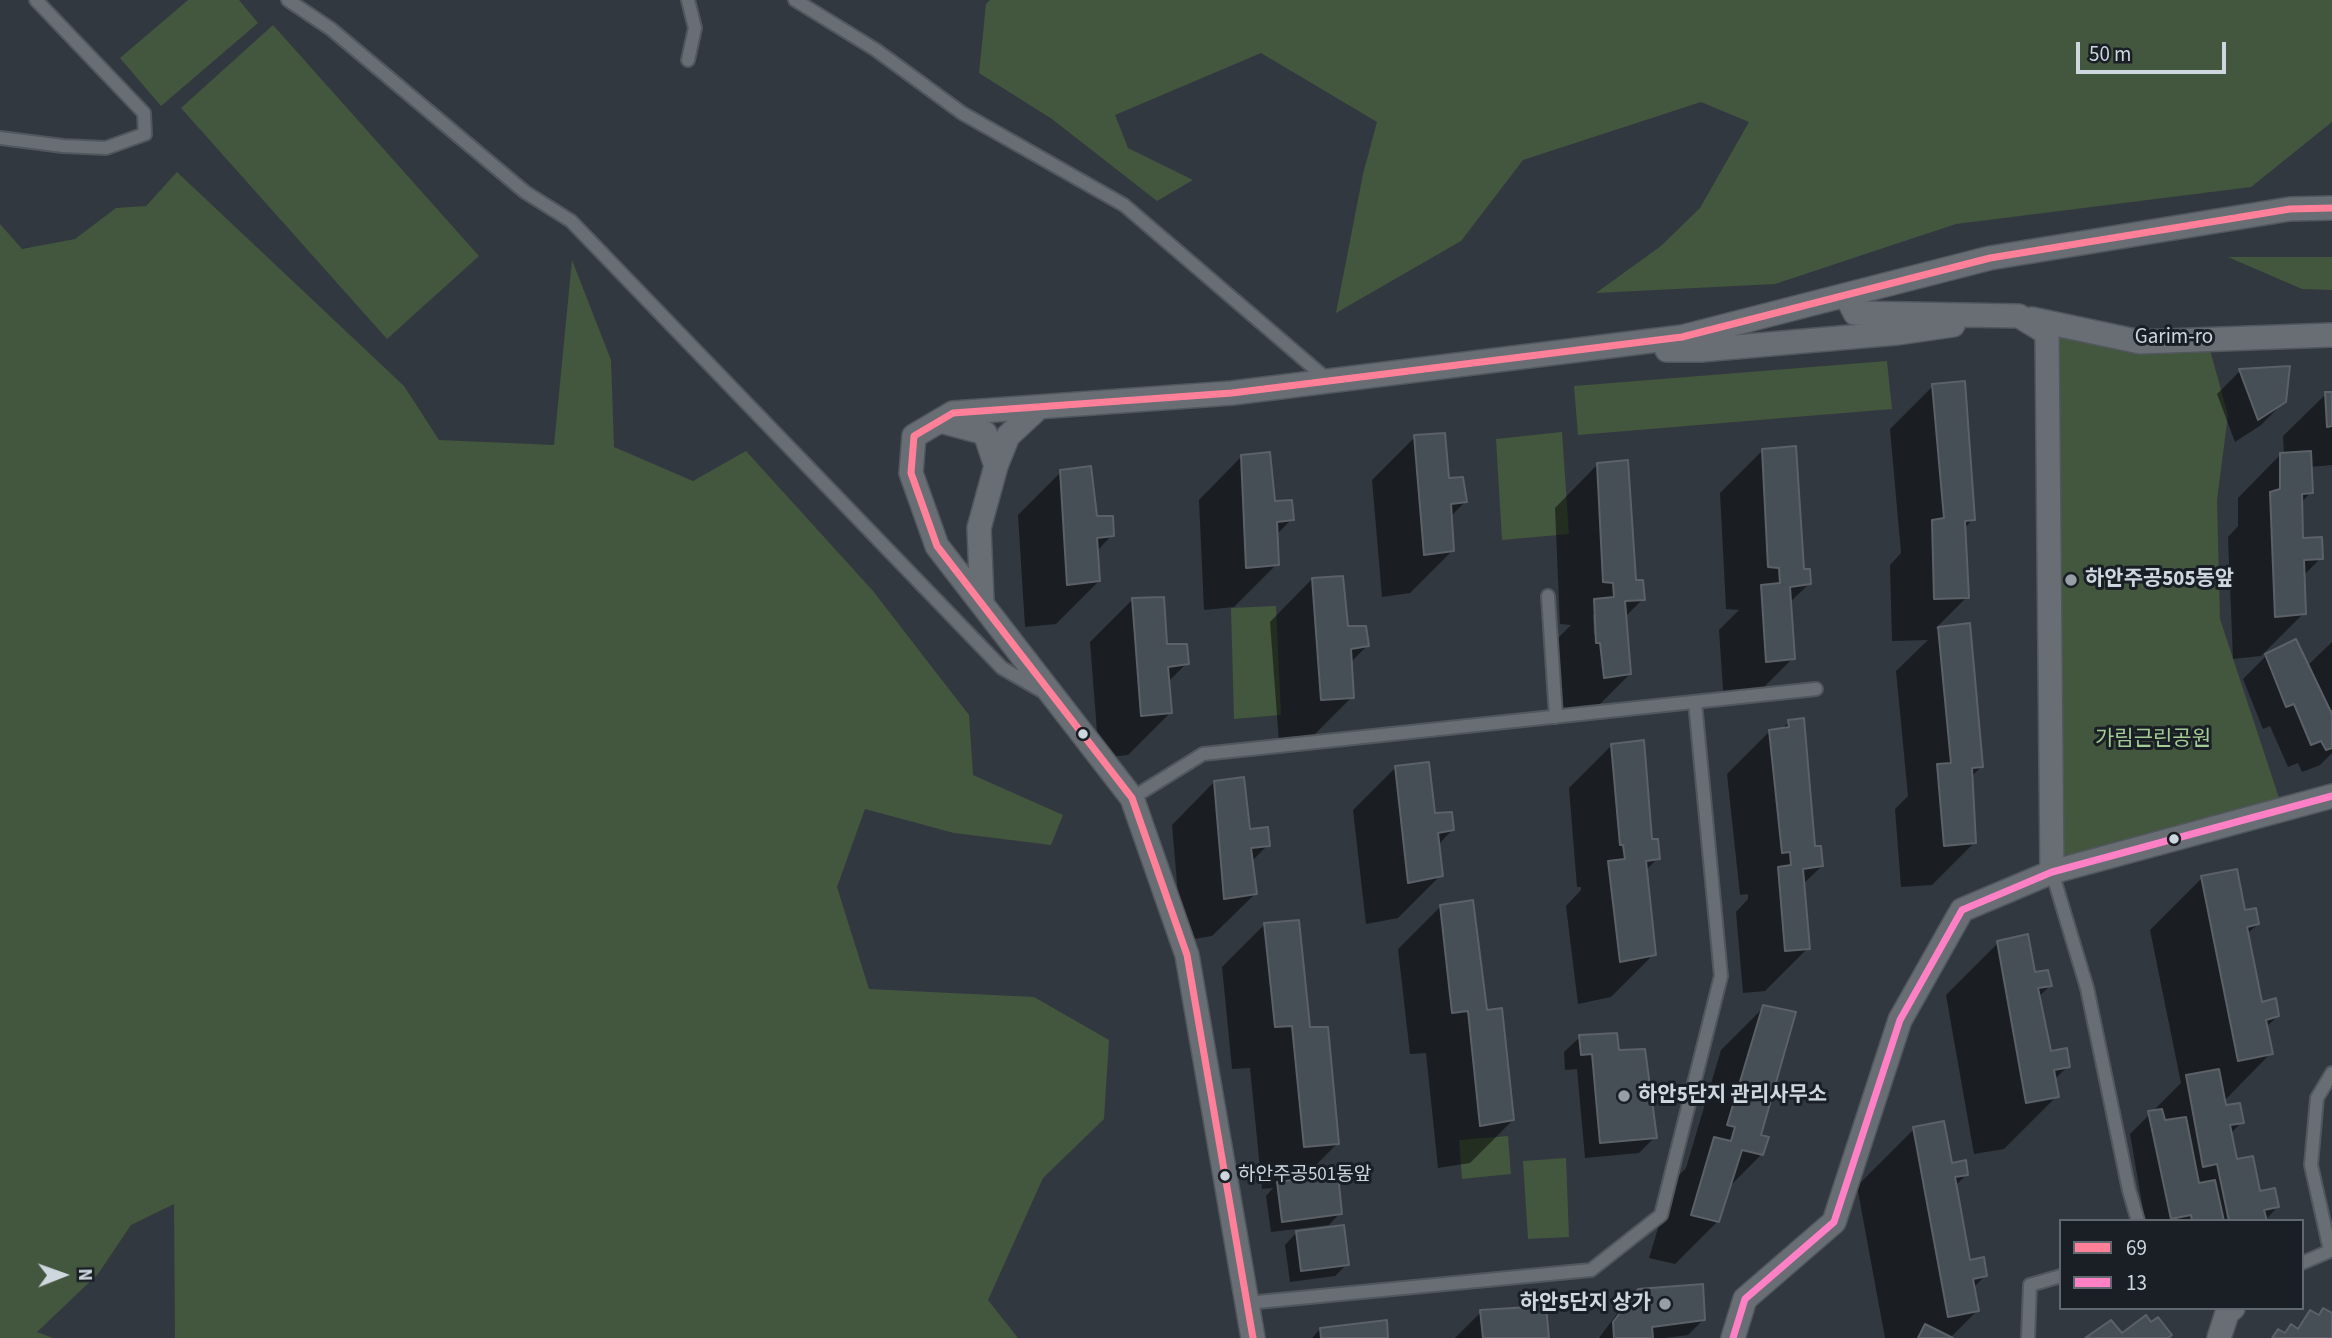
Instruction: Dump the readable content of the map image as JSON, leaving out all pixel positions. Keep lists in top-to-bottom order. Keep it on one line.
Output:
{"streets":{"street":["Garim-ro"]},"parks":["가림근린공원"],"places":["하안주공505동앞","하안5단지 관리사무소","하안주공501동앞","하안5단지 상가"],"lines":["transit line 69","transit line 13"],"legend":["69","13"],"scale_bar":"50 m","north":"right"}
